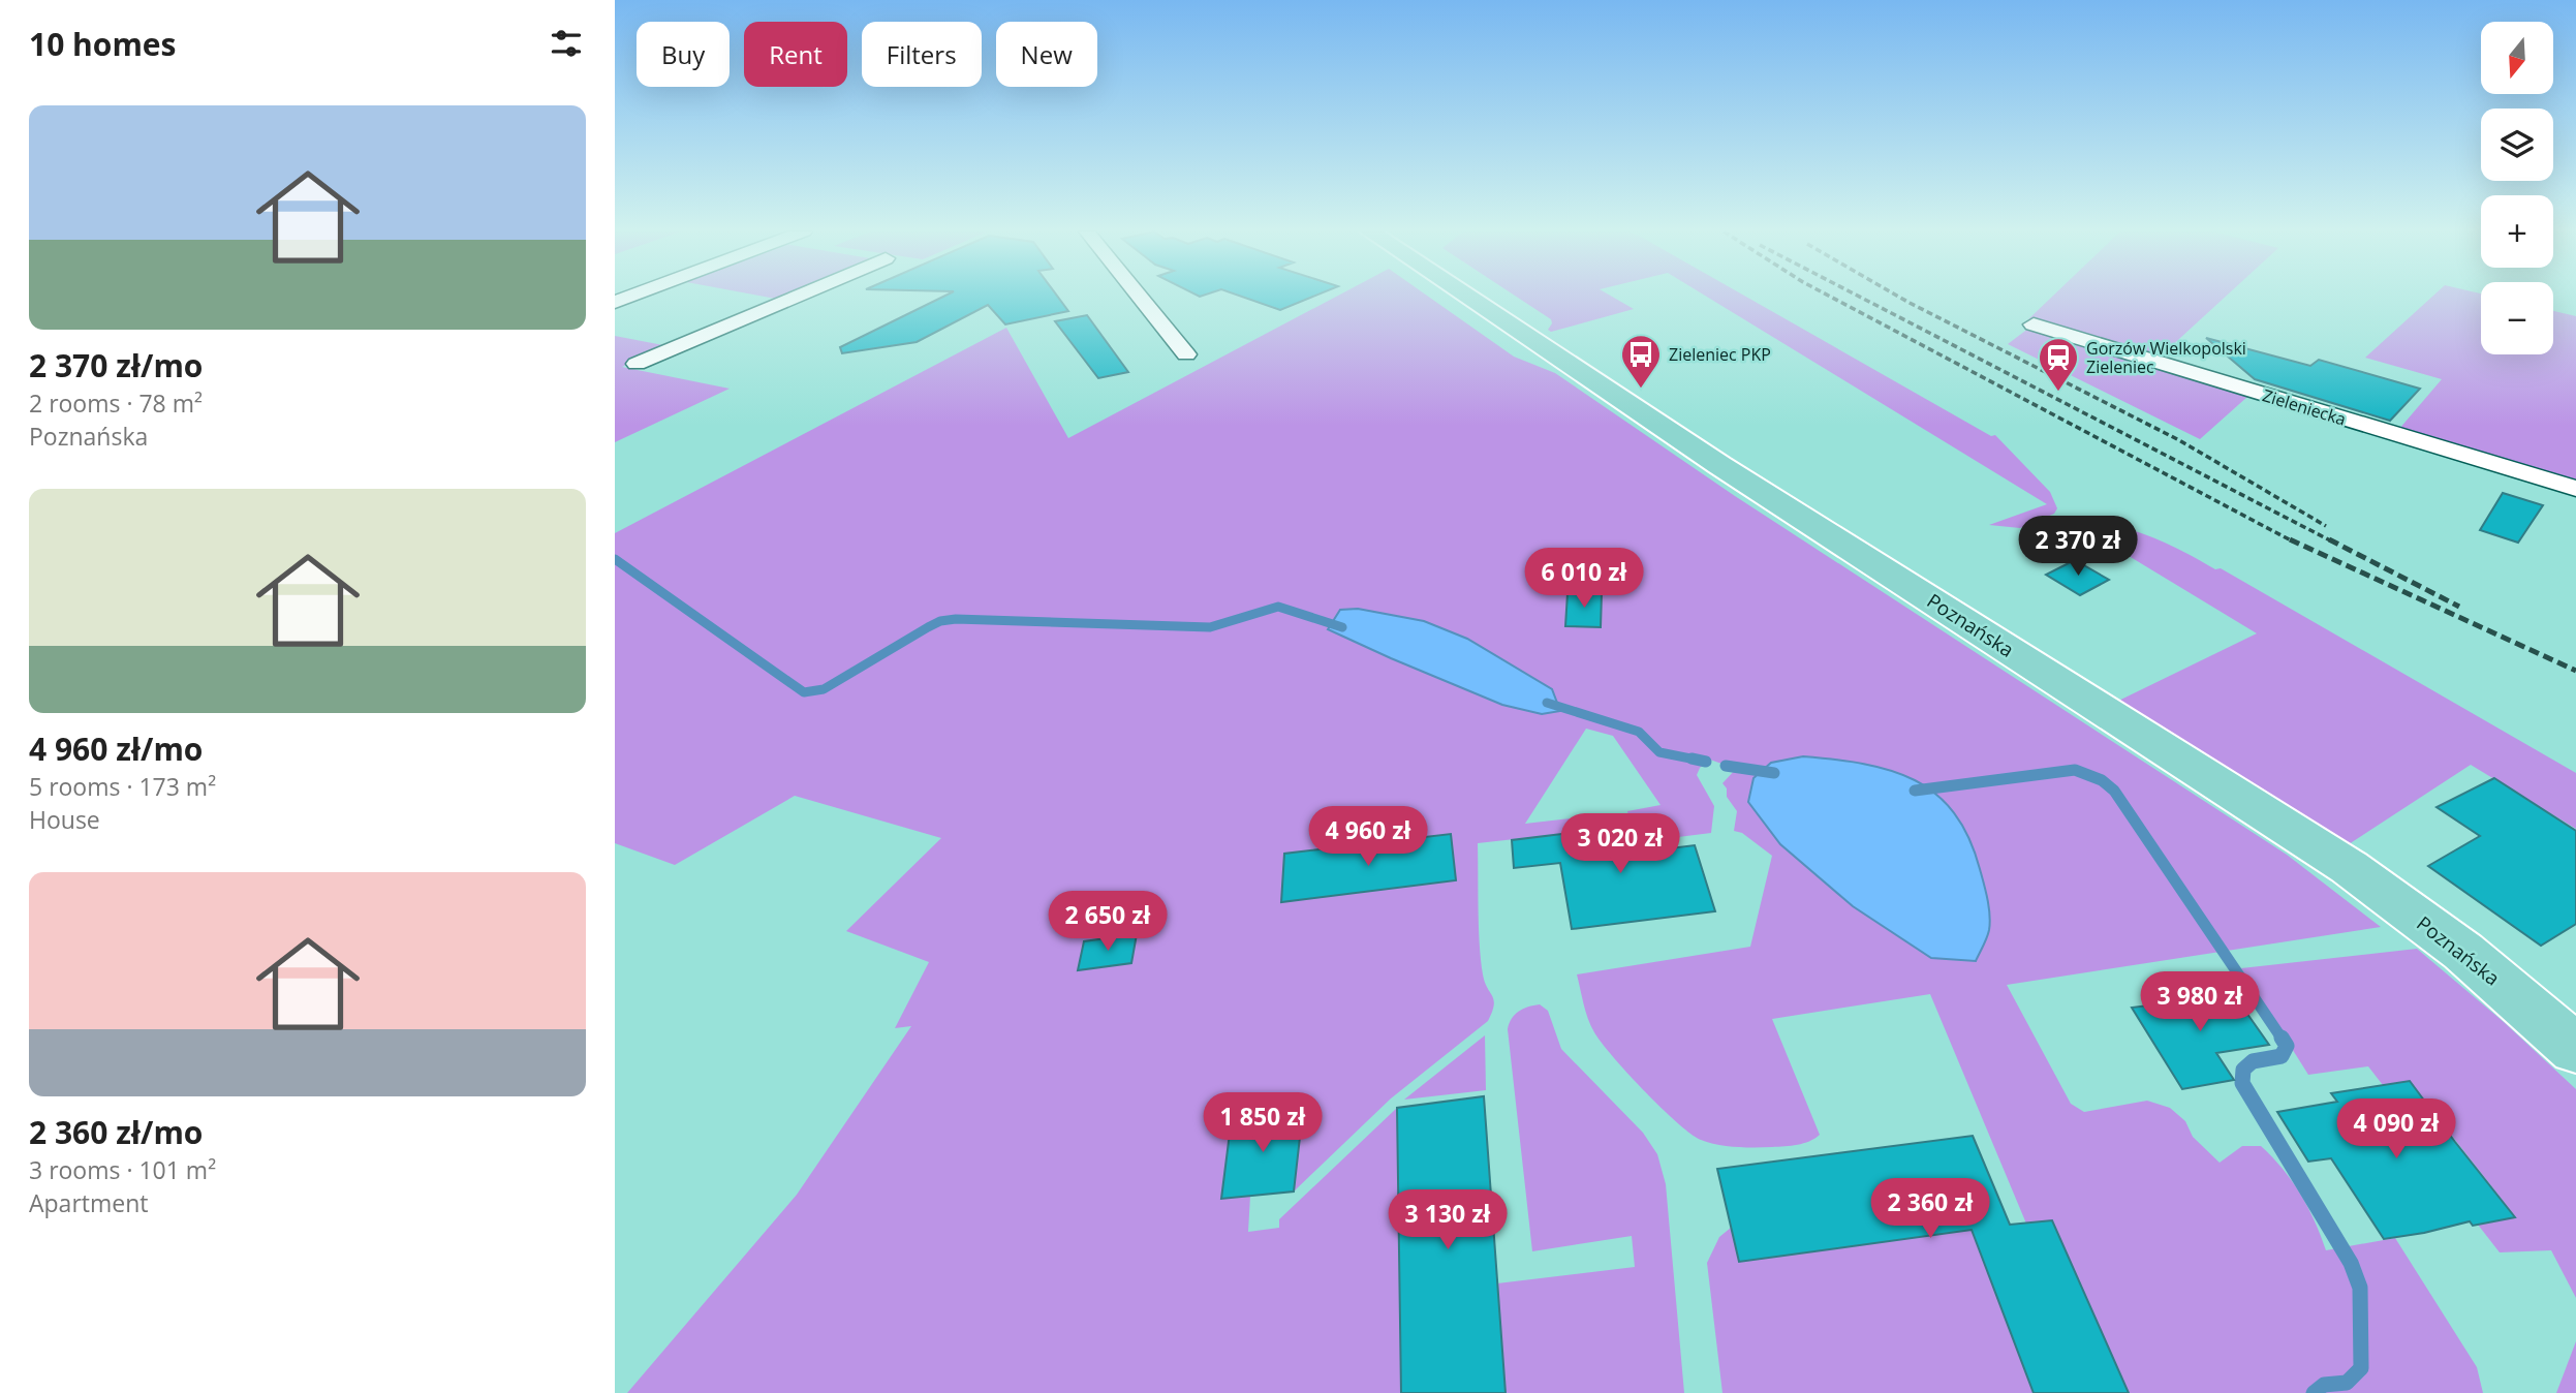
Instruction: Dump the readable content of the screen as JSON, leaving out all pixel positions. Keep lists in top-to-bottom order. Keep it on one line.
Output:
{"streets":{"main road":["Poznańska"],"street":["Zieleniecka"]},"places":{"bus stop":["Zieleniec PKP"],"station":["Gorzów Wielkopolski Zieleniec"]},"north":"bottom","page":{"heading":"10 homes","map_buttons":["+","−"],"chip":["Buy","Rent","Filters","New"],"list":[{"name":"2 370 zł/mo","note":"2 rooms · 78 m² · Poznańska"},{"name":"4 960 zł/mo","note":"5 rooms · 173 m² · House"},{"name":"2 360 zł/mo","note":"3 rooms · 101 m² · Apartment"}],"price":["2 370 zł","6 010 zł","4 960 zł","3 020 zł","2 650 zł","3 980 zł","1 850 zł","4 090 zł","2 360 zł","3 130 zł"]}}
